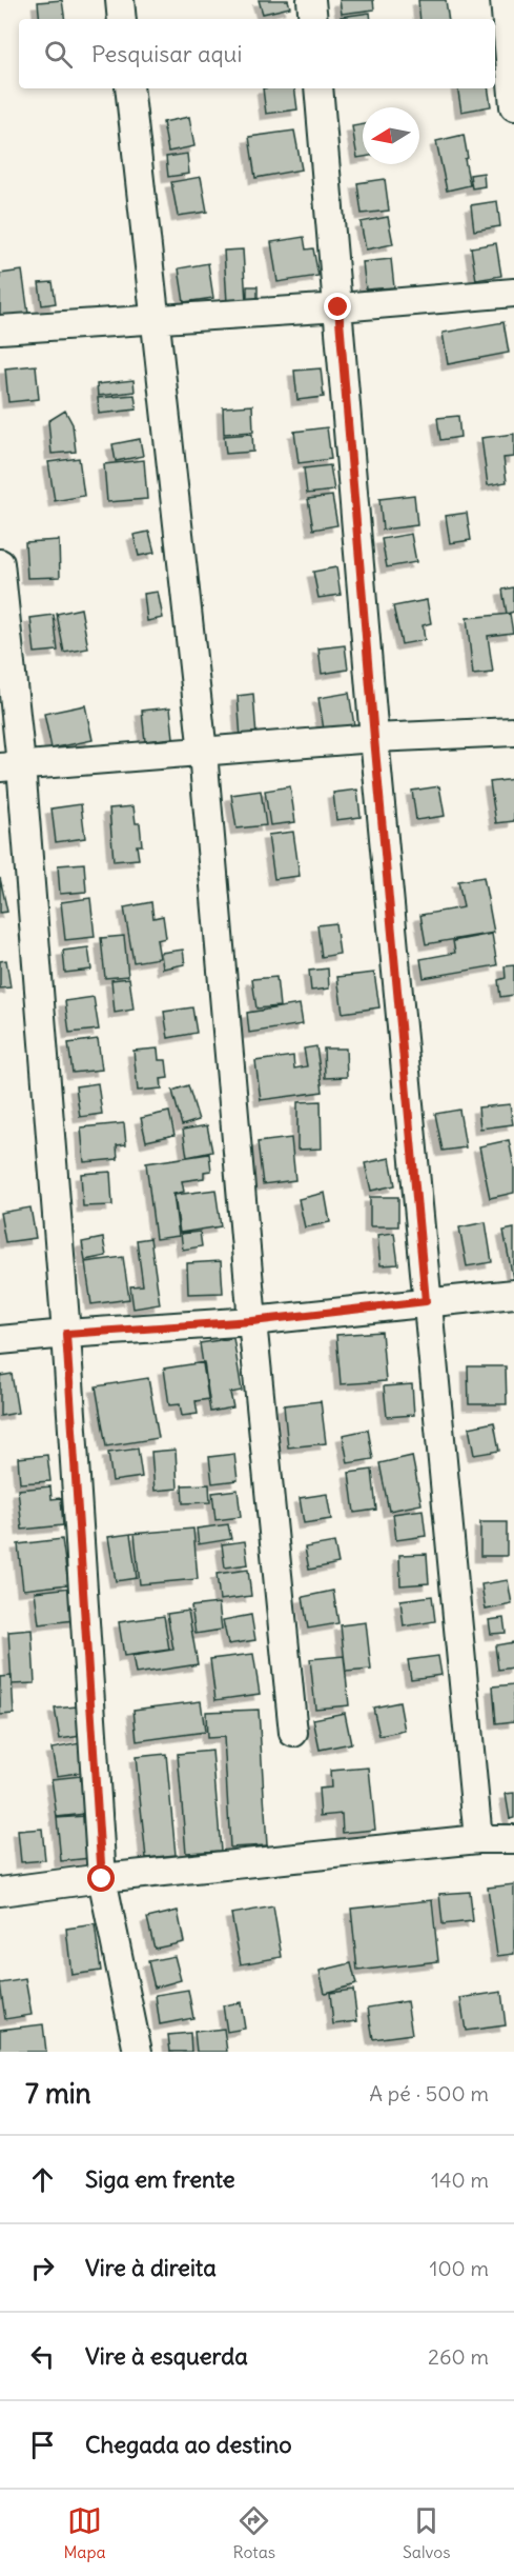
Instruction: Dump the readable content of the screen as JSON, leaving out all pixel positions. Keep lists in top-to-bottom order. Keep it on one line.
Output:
{"north":"left","page":{"search":"Pesquisar aqui","heading":["7 min","A pé · 500 m"],"list":[["Siga em frente","140 m"],["Vire à direita","100 m"],["Vire à esquerda","260 m"],"Chegada ao destino"],"nav":["Mapa","Rotas","Salvos"]}}
